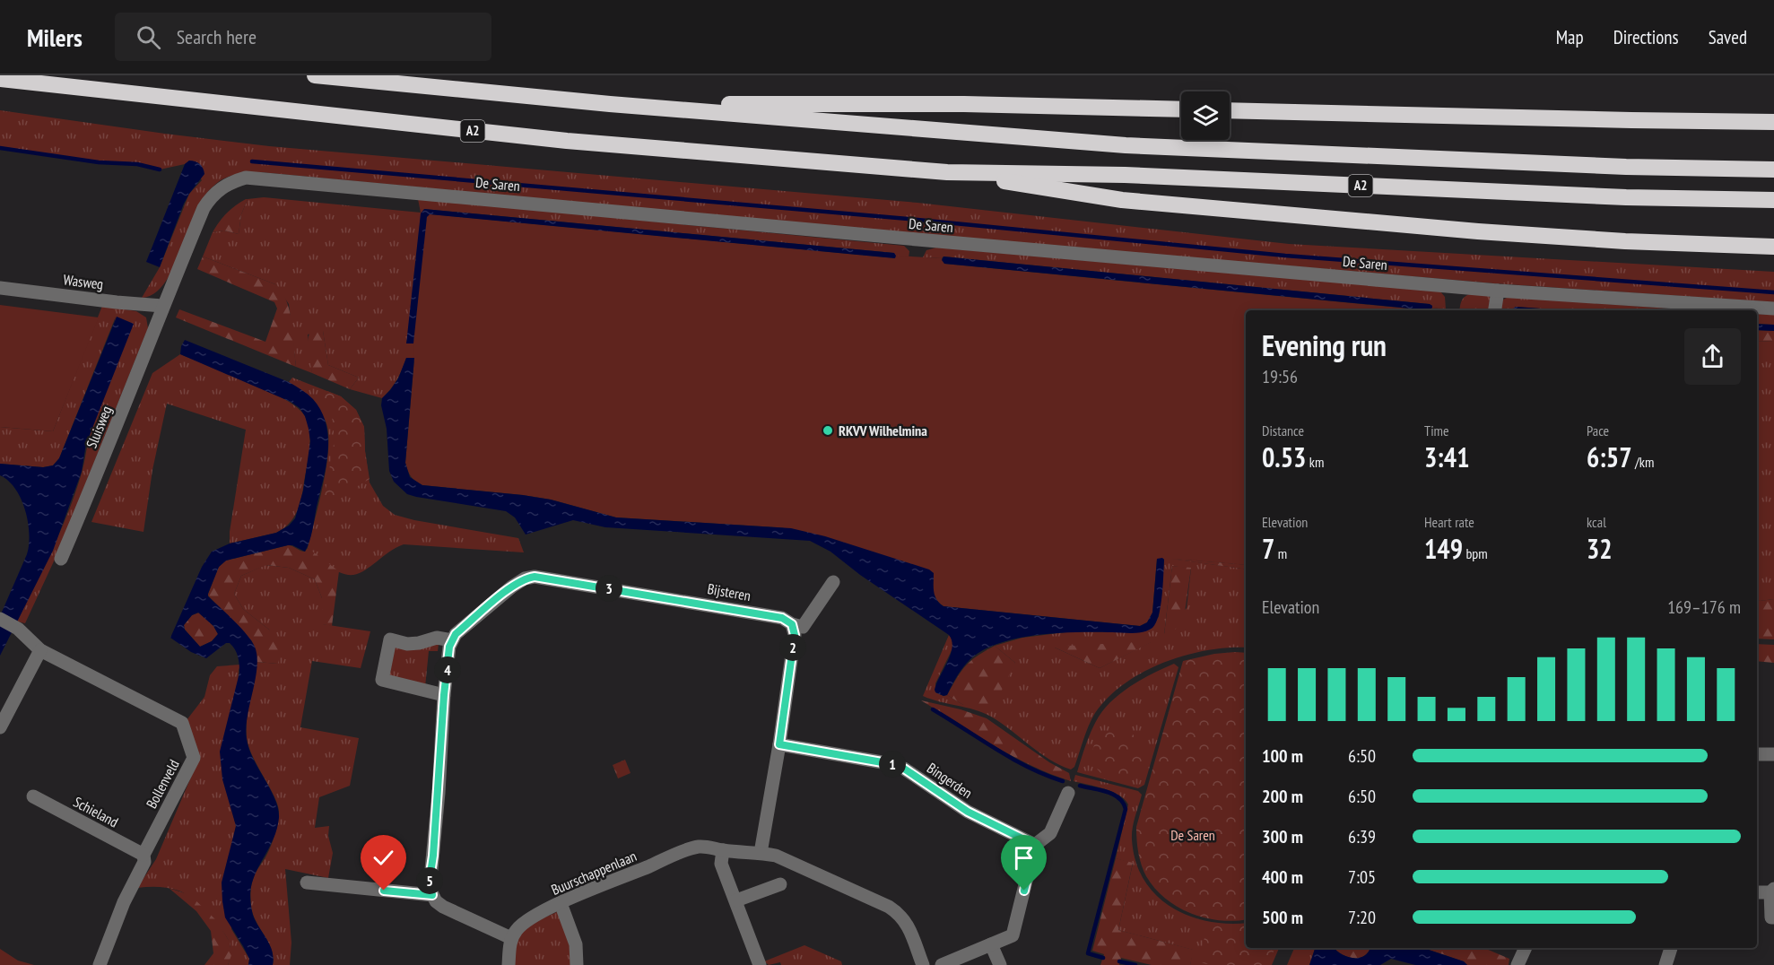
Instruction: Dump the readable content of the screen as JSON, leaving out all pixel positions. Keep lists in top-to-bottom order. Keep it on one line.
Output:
{"streets":{"highway":["A2"],"street":["De Saren","Wasweg","Sluisweg","Bijsteren","Bingerden","Bollenveld","Schieland","Buurschappenlaan"]},"crossings":[["De Saren","Wasweg"],["De Saren","Sluisweg"],["Wasweg","Sluisweg"],["Bollenveld","Schieland"]],"parks":["De Saren"],"places":["RKVV Wilhelmina"],"page":{"header":"Milers","search":"Search here","nav":["Map","Directions","Saved"],"heading":["Evening run","19:56"],"stats":[["Distance","0.53 km"],["Time","3:41"],["Pace","6:57 /km"],["Elevation","7 m"],["Heart rate","149 bpm"],["kcal","32"]],"pins":["3","2","4","1","5"],"chart":["Elevation","169–176 m"],"list":[{"name":"100 m","note":"6:50"},{"name":"200 m","note":"6:50"},{"name":"300 m","note":"6:39"},{"name":"400 m","note":"7:05"},{"name":"500 m","note":"7:20"}]}}
